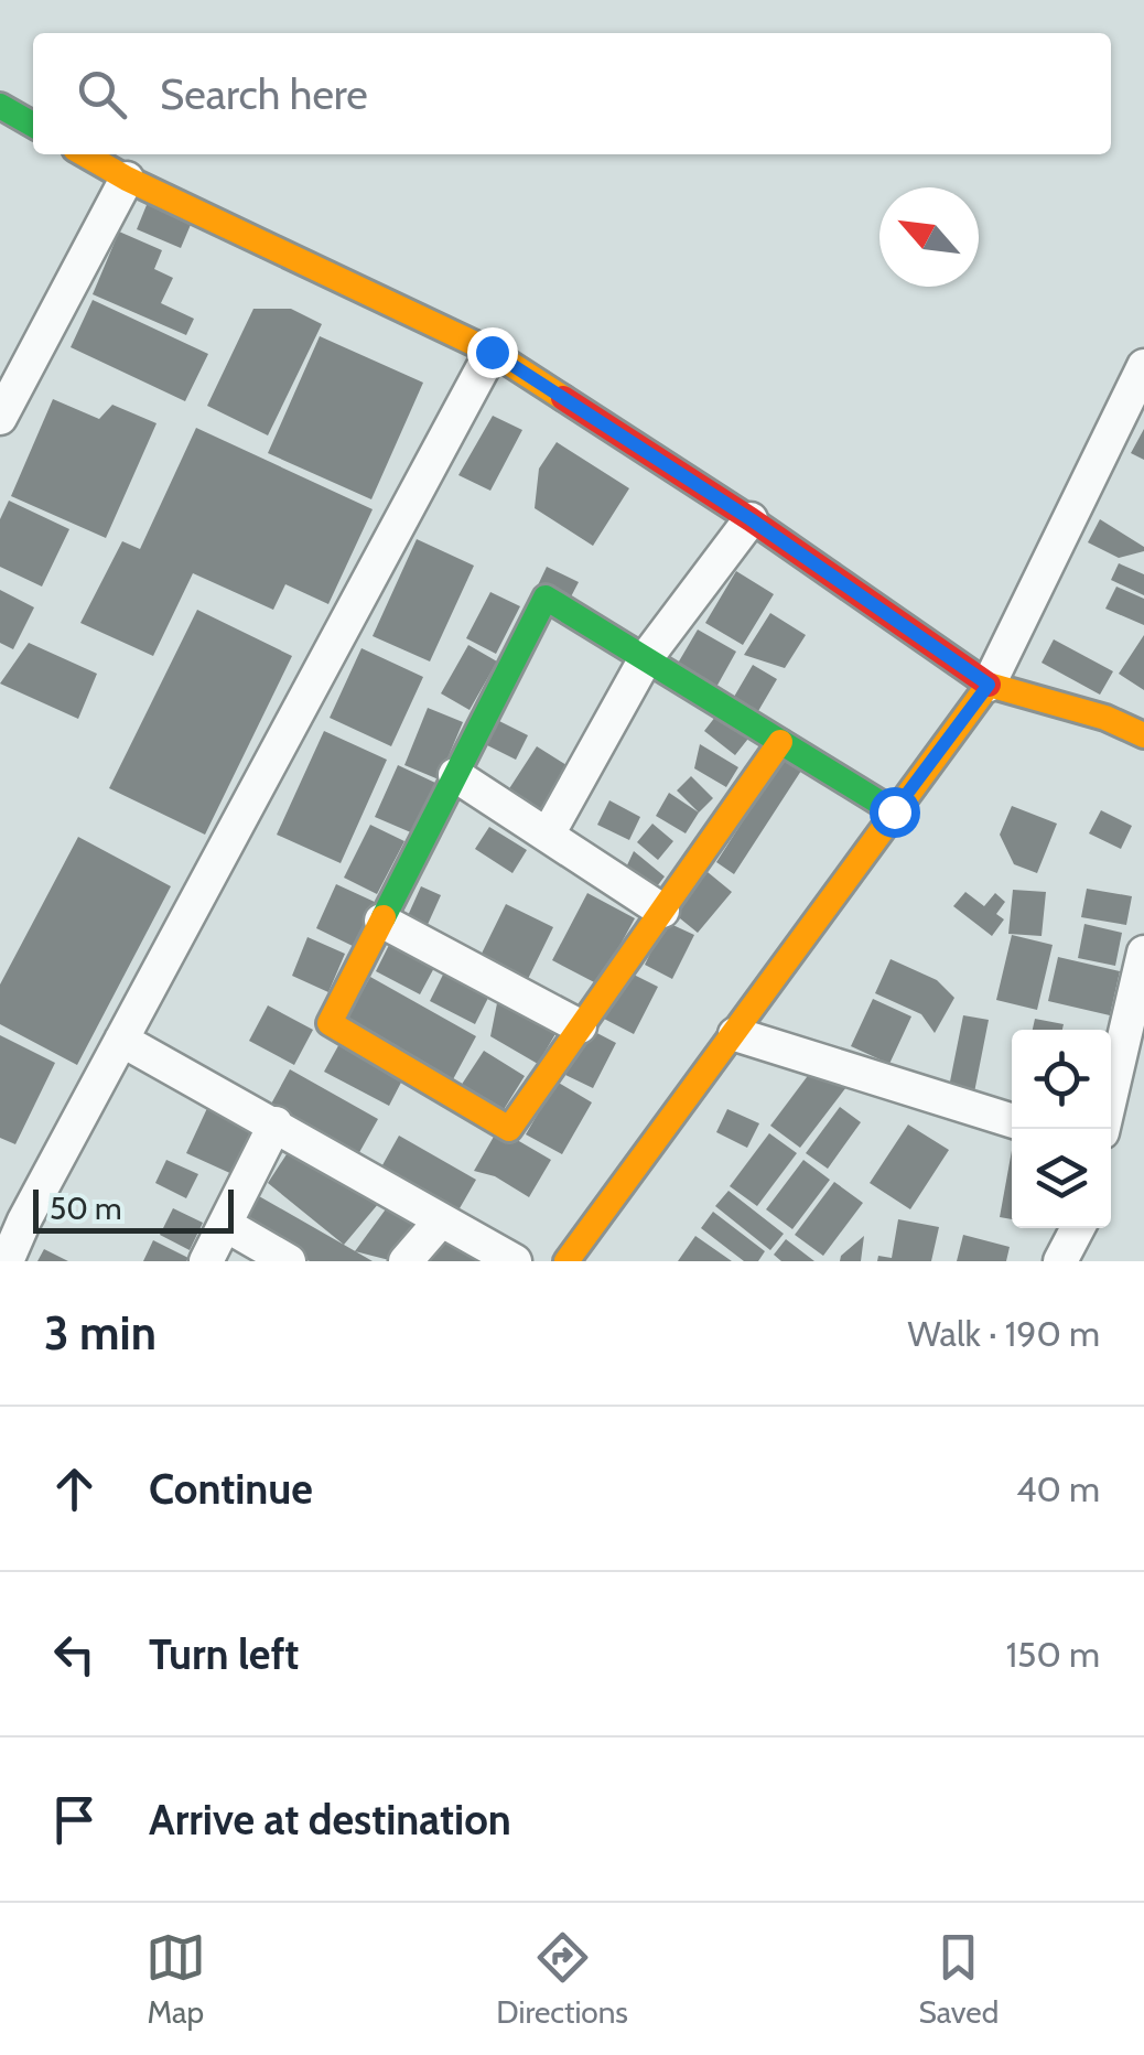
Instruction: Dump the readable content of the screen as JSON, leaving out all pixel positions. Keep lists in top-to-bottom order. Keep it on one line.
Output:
{"scale_bar":"50 m","north":"top left","page":{"search":"Search here","scale":"50 m","heading":["3 min","Walk · 190 m"],"list":[["Continue","40 m"],["Turn left","150 m"],"Arrive at destination"],"nav":["Map","Directions","Saved"]}}
